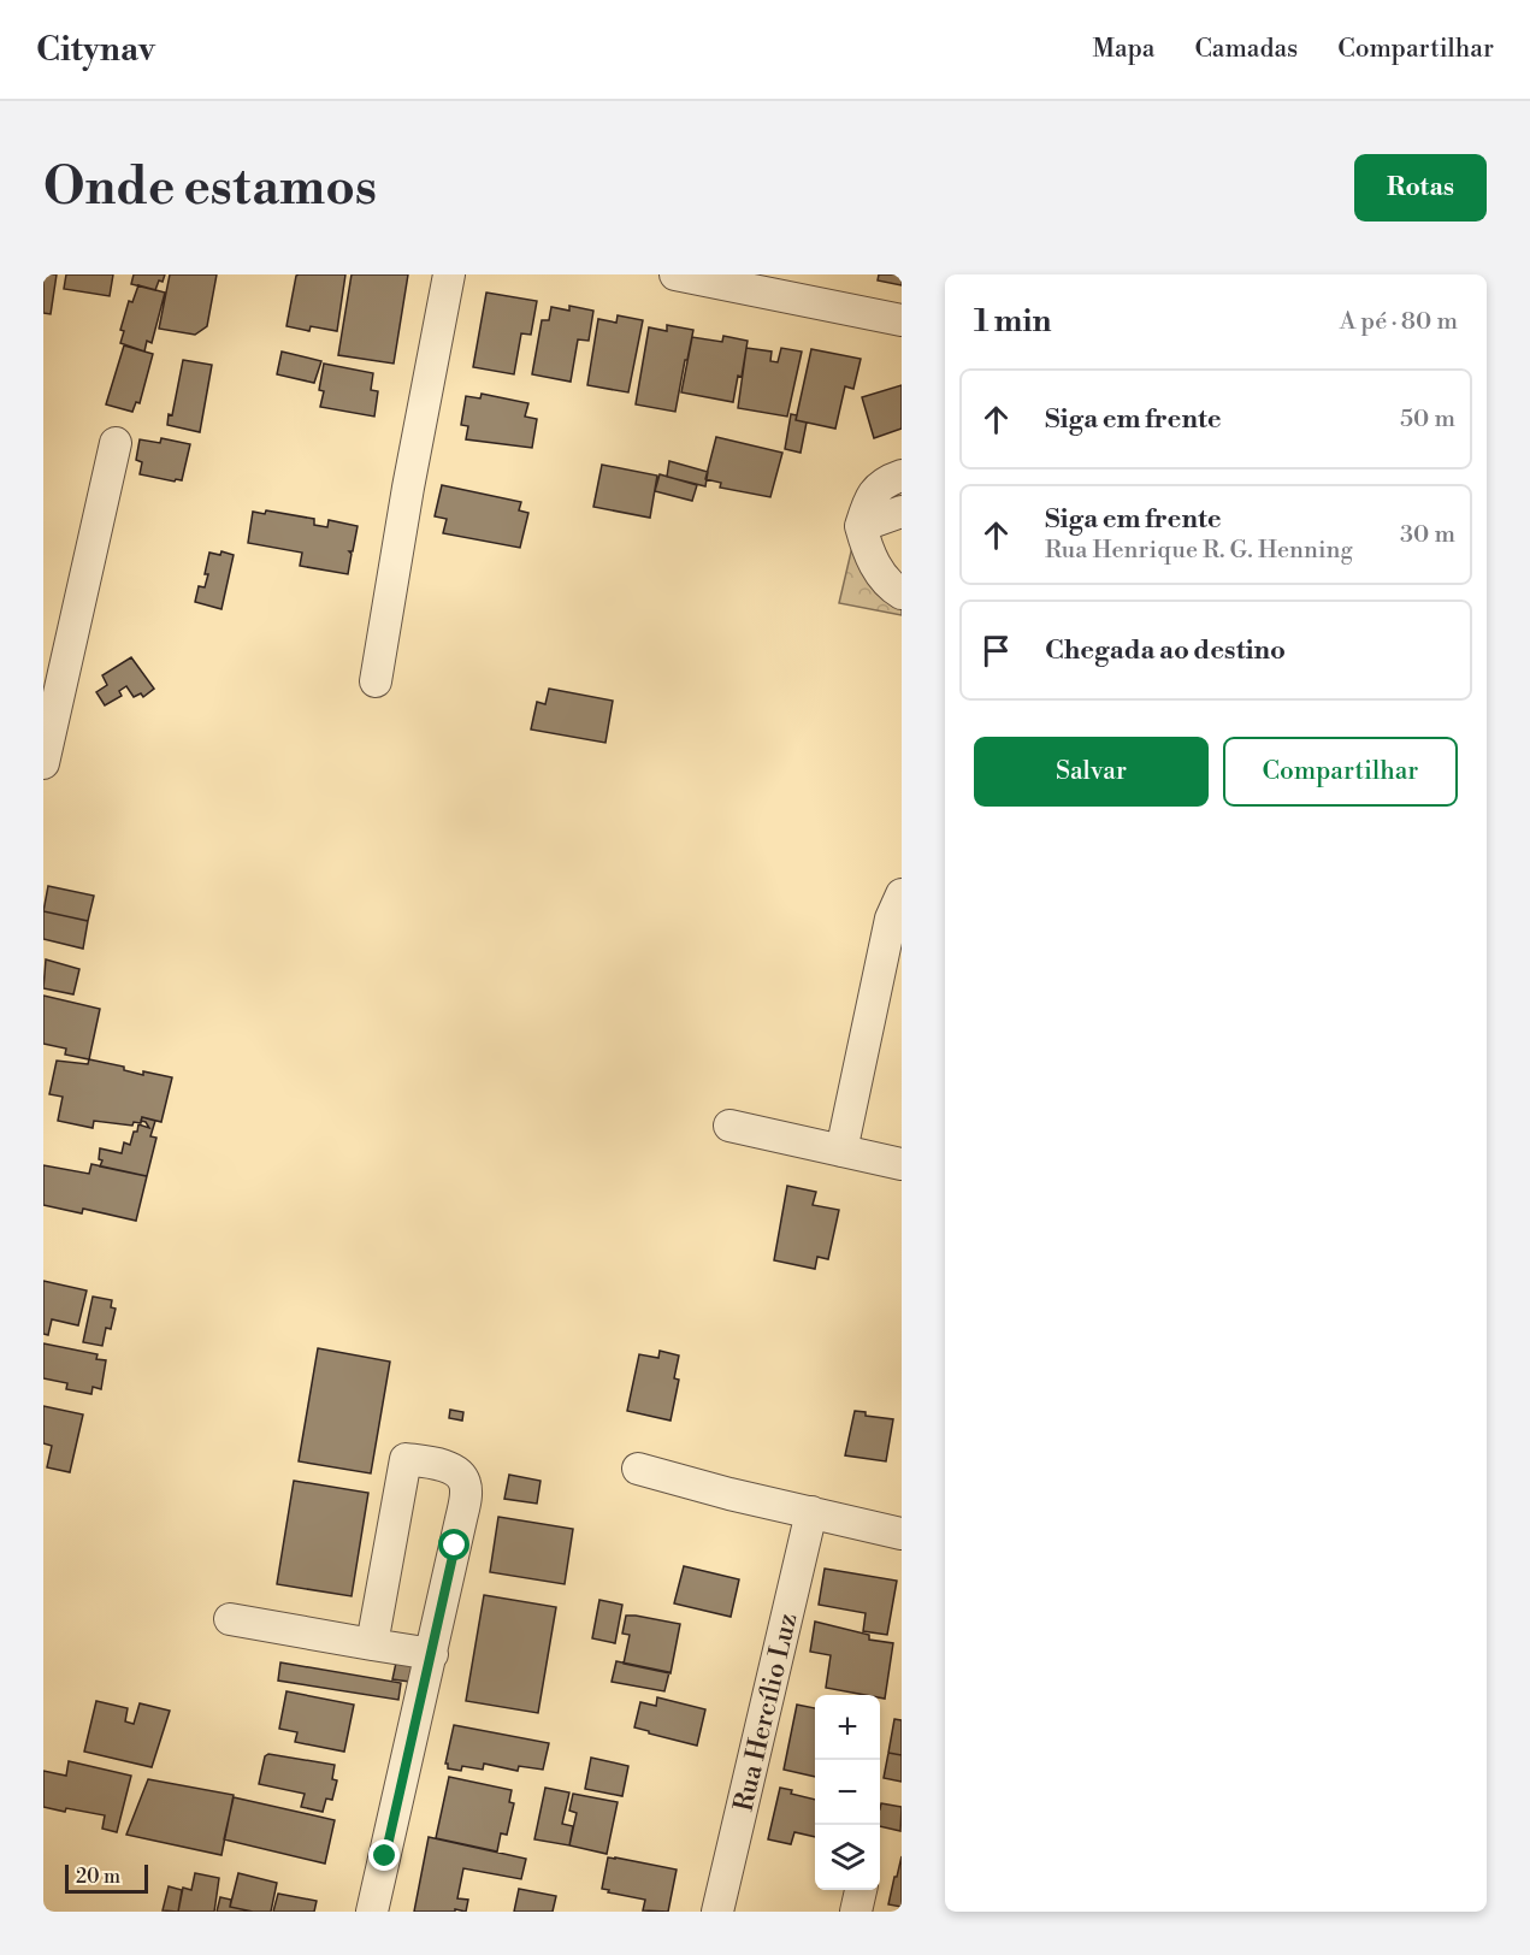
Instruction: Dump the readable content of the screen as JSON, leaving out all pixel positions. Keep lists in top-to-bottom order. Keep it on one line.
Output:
{"streets":{"street":["Rua Hercílio Luz"]},"scale_bar":"20 m","page":{"header":"Citynav","nav":["Mapa","Camadas","Compartilhar"],"buttons":["Rotas",["Salvar","Compartilhar"]],"title":"Onde estamos","heading":["1 min","A pé · 80 m"],"list":[["Siga em frente","50 m"],["Siga em frente","Rua Henrique R. G. Henning","30 m"],"Chegada ao destino"],"map_buttons":["+","−"],"scale":"20 m"}}
